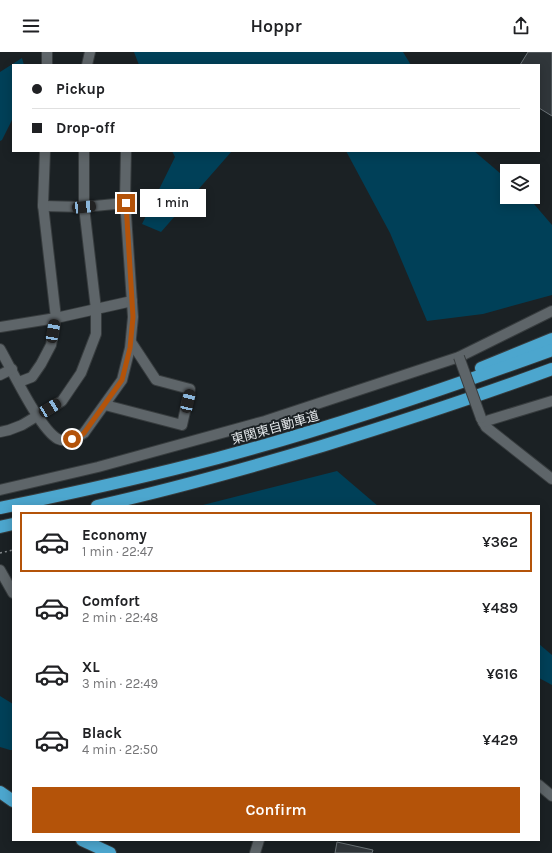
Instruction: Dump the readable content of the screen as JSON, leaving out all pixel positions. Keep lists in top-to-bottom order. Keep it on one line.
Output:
{"streets":{"highway":["東関東自動車道"]},"page":{"header":"Hoppr","banner":["Pickup","Drop-off"],"bubble":"1 min","list":[{"name":"Economy","note":"1 min · 22:47","value":"¥362"},{"name":"Comfort","note":"2 min · 22:48","value":"¥489"},{"name":"XL","note":"3 min · 22:49","value":"¥616"},{"name":"Black","note":"4 min · 22:50","value":"¥429"}],"buttons":"Confirm"}}
